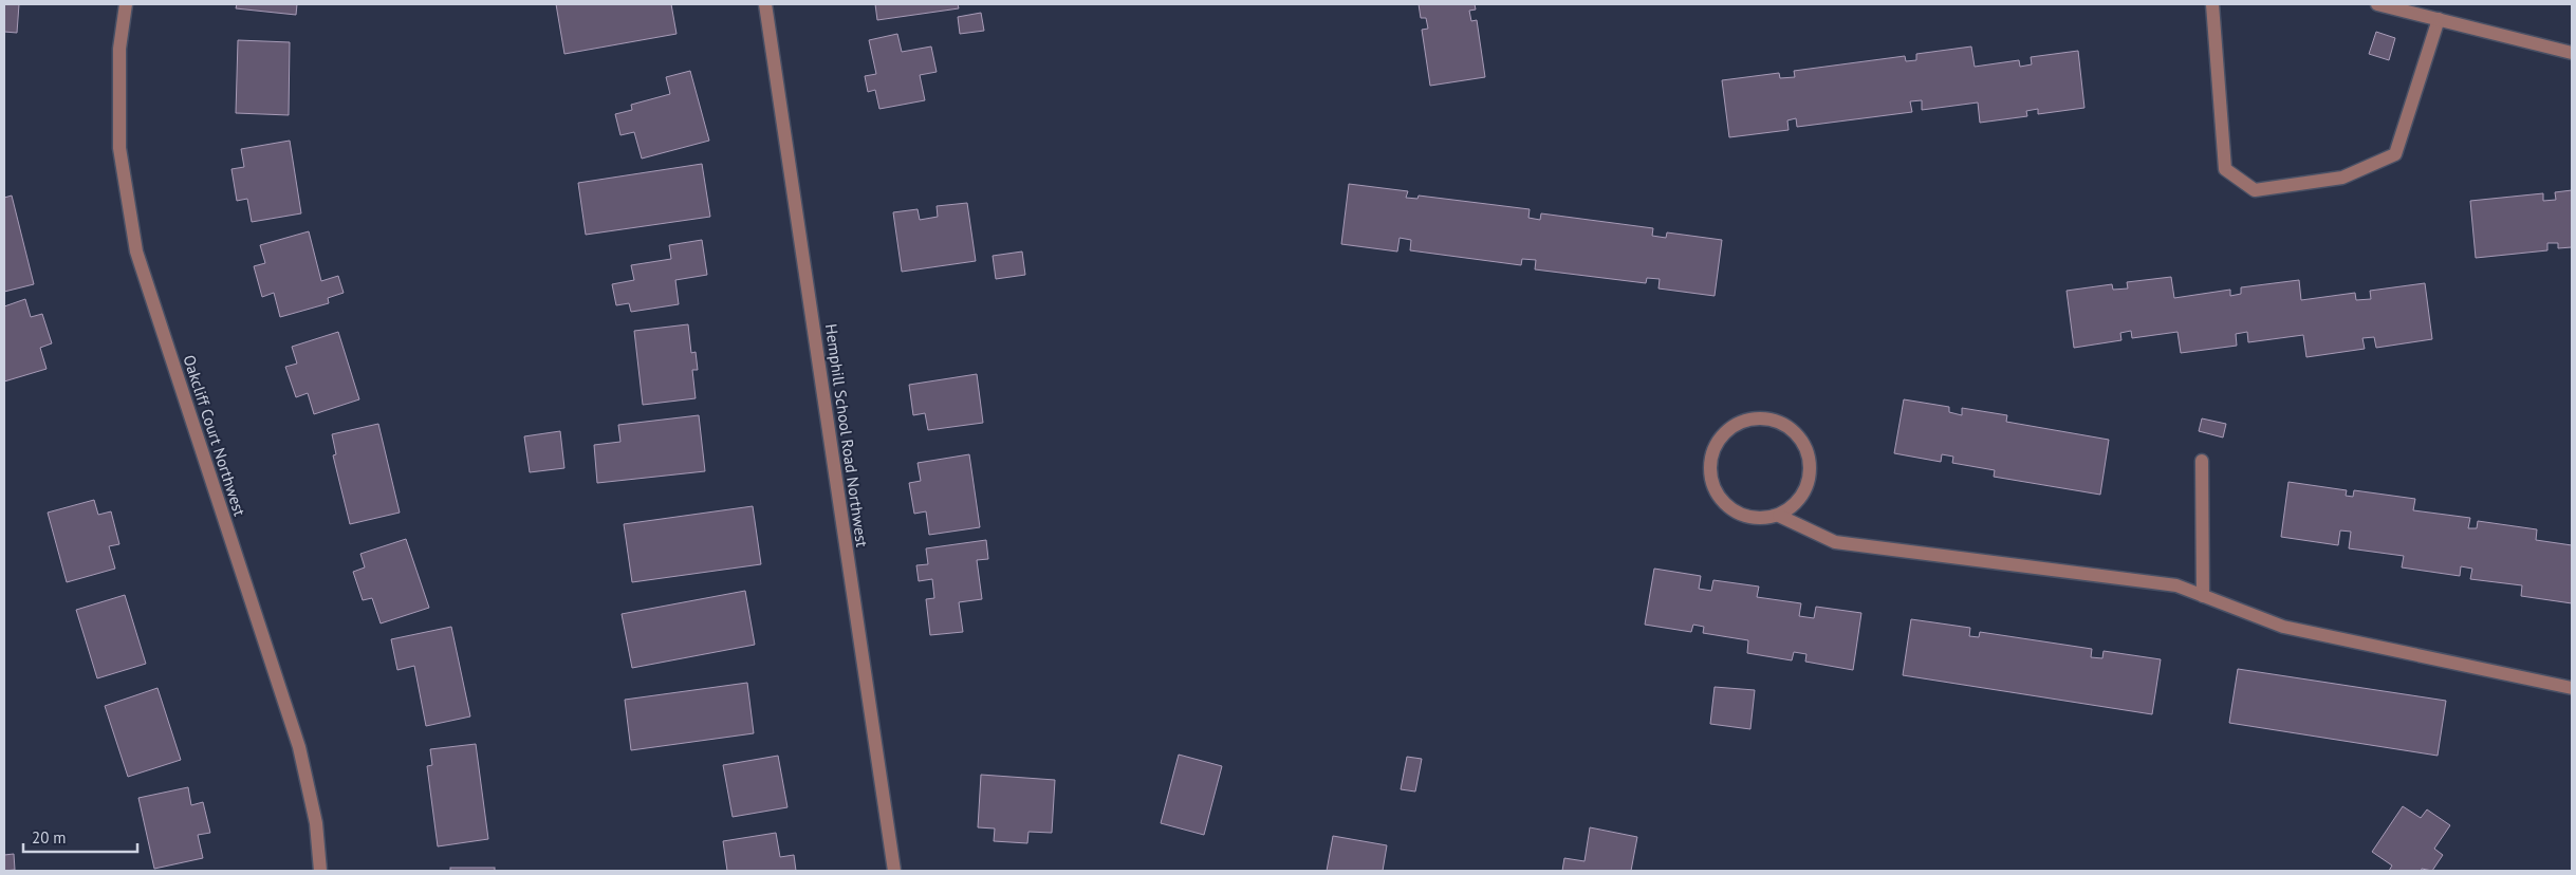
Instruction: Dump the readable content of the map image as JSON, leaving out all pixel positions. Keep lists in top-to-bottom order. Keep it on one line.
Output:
{"streets":{"street":["Oakcliff Court Northwest","Hemphill School Road Northwest"]},"scale_bar":"20 m"}
